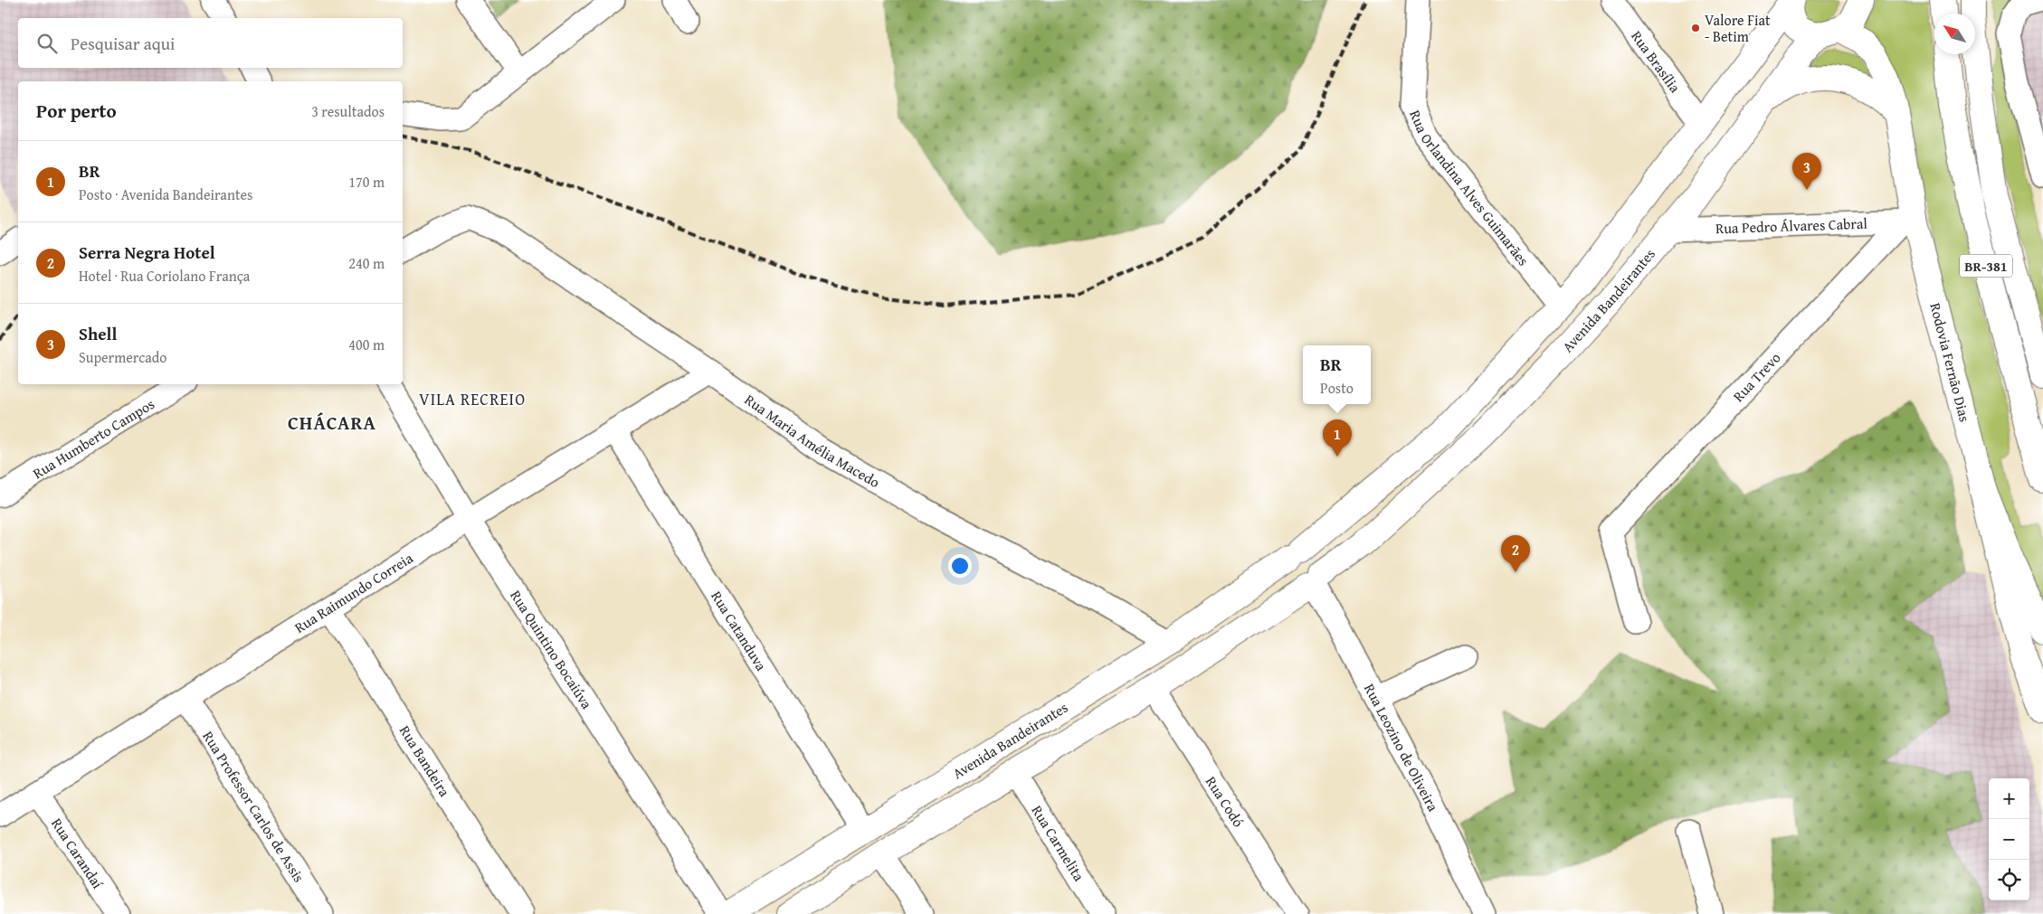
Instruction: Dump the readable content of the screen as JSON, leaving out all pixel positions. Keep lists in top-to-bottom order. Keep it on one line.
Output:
{"streets":{"main road":["BR-381","Avenida Bandeirantes","Rodovia Fernão Dias"],"street":["Rua Brasília","Rua Orlandina Alves Guimarães","Rua Pedro Álvares Cabral","Rua Trevo","Rua Humberto Campos","Rua Maria Amélia Macedo","Rua Raimundo Correia","Rua Catanduva","Rua Quintino Bocaiúva","Rua Leozino de Oliveira","Rua Bandeira","Rua Codó","Rua Professor Carlos de Assis","Rua Carmelita","Rua Carandaí"]},"crossings":[["Rua Brasília","Avenida Bandeirantes"],["Rua Orlandina Alves Guimarães","Avenida Bandeirantes"],["Rua Pedro Álvares Cabral","Avenida Bandeirantes"],["Rua Pedro Álvares Cabral","Rodovia Fernão Dias"],["Rua Pedro Álvares Cabral","Rua Trevo"],["Avenida Bandeirantes","Rua Maria Amélia Macedo"],["Avenida Bandeirantes","Rua Catanduva"],["Avenida Bandeirantes","Rua Leozino de Oliveira"],["Avenida Bandeirantes","Rua Codó"],["Avenida Bandeirantes","Rua Carmelita"],["Rodovia Fernão Dias","Rua Trevo"],["Rua Maria Amélia Macedo","Rua Raimundo Correia"],["Rua Raimundo Correia","Rua Catanduva"],["Rua Raimundo Correia","Rua Quintino Bocaiúva"],["Rua Raimundo Correia","Rua Bandeira"],["Rua Raimundo Correia","Rua Professor Carlos de Assis"],["Rua Raimundo Correia","Rua Carandaí"]],"districts":["VILA RECREIO","CHÁCARA"],"places":["Valore Fiat - Betim"],"north":"top left","page":{"search":"Pesquisar aqui","heading":["Por perto","3 resultados"],"list":[{"mark":"1","name":"BR","note":"Posto · Avenida Bandeirantes","value":"170 m"},{"mark":"2","name":"Serra Negra Hotel","note":"Hotel · Rua Coriolano França","value":"240 m"},{"mark":"3","name":"Shell","note":"Supermercado","value":"400 m"}],"pins":["3","1","2"],"popup":["BR","Posto"],"map_buttons":["+","−"]}}
